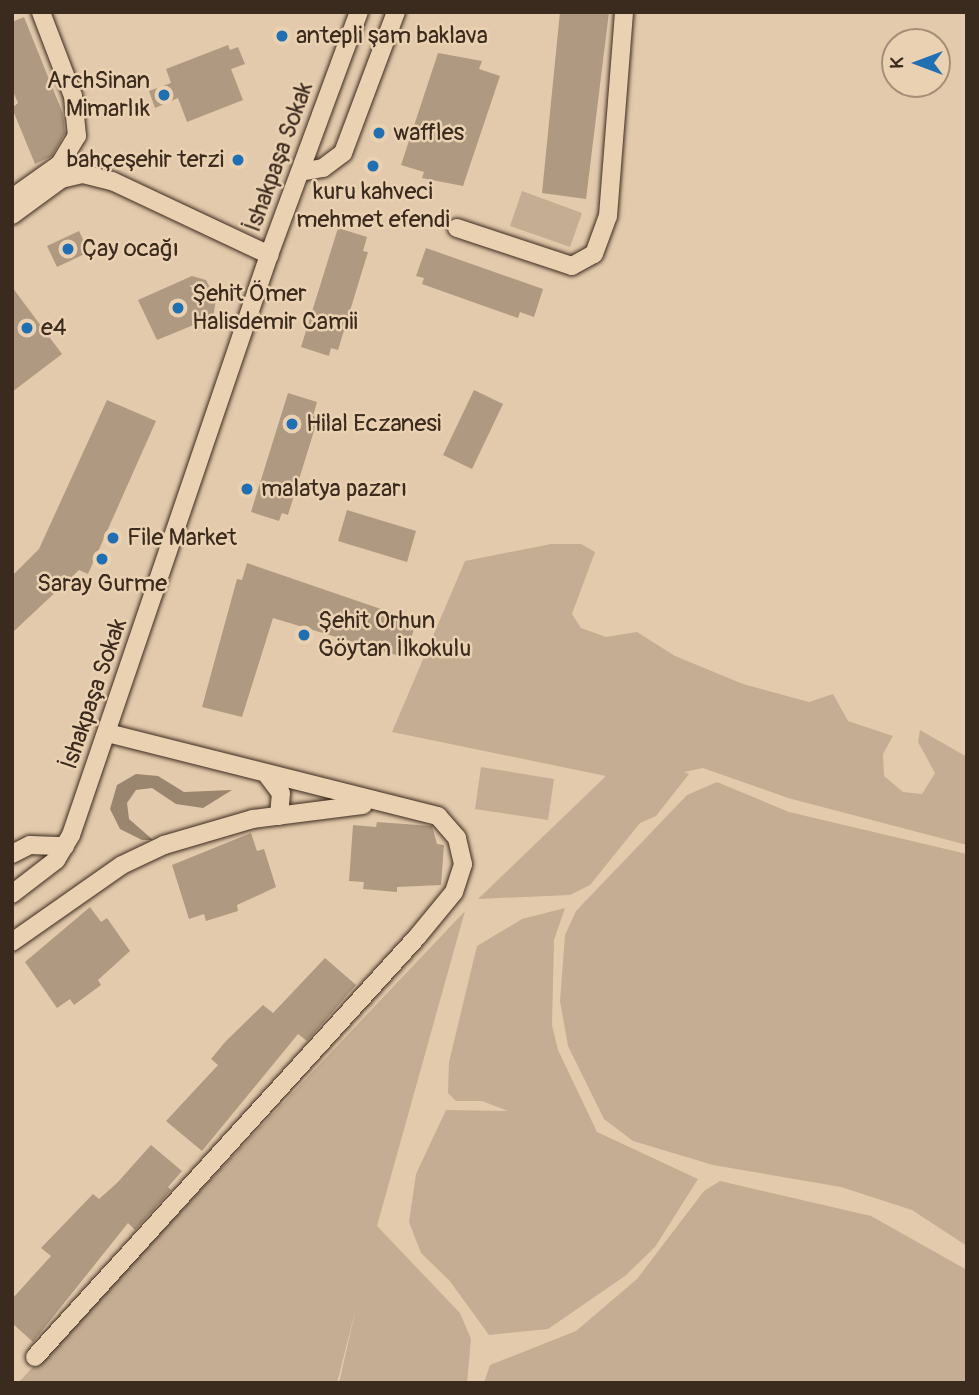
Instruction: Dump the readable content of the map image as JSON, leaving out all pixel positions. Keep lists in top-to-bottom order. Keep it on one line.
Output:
{"streets":{"street":["İshakpaşa Sokak"]},"places":["antepli şam baklava","ArchSinan Mimarlık","waffles","bahçeşehir terzi","kuru kahveci mehmet efendi","Çay ocağı","Şehit Ömer Halisdemir Camii","e4","Hilal Eczanesi","malatya pazarı","File Market","Saray Gurme","Şehit Orhun Göytan İlkokulu"],"north":"left"}
